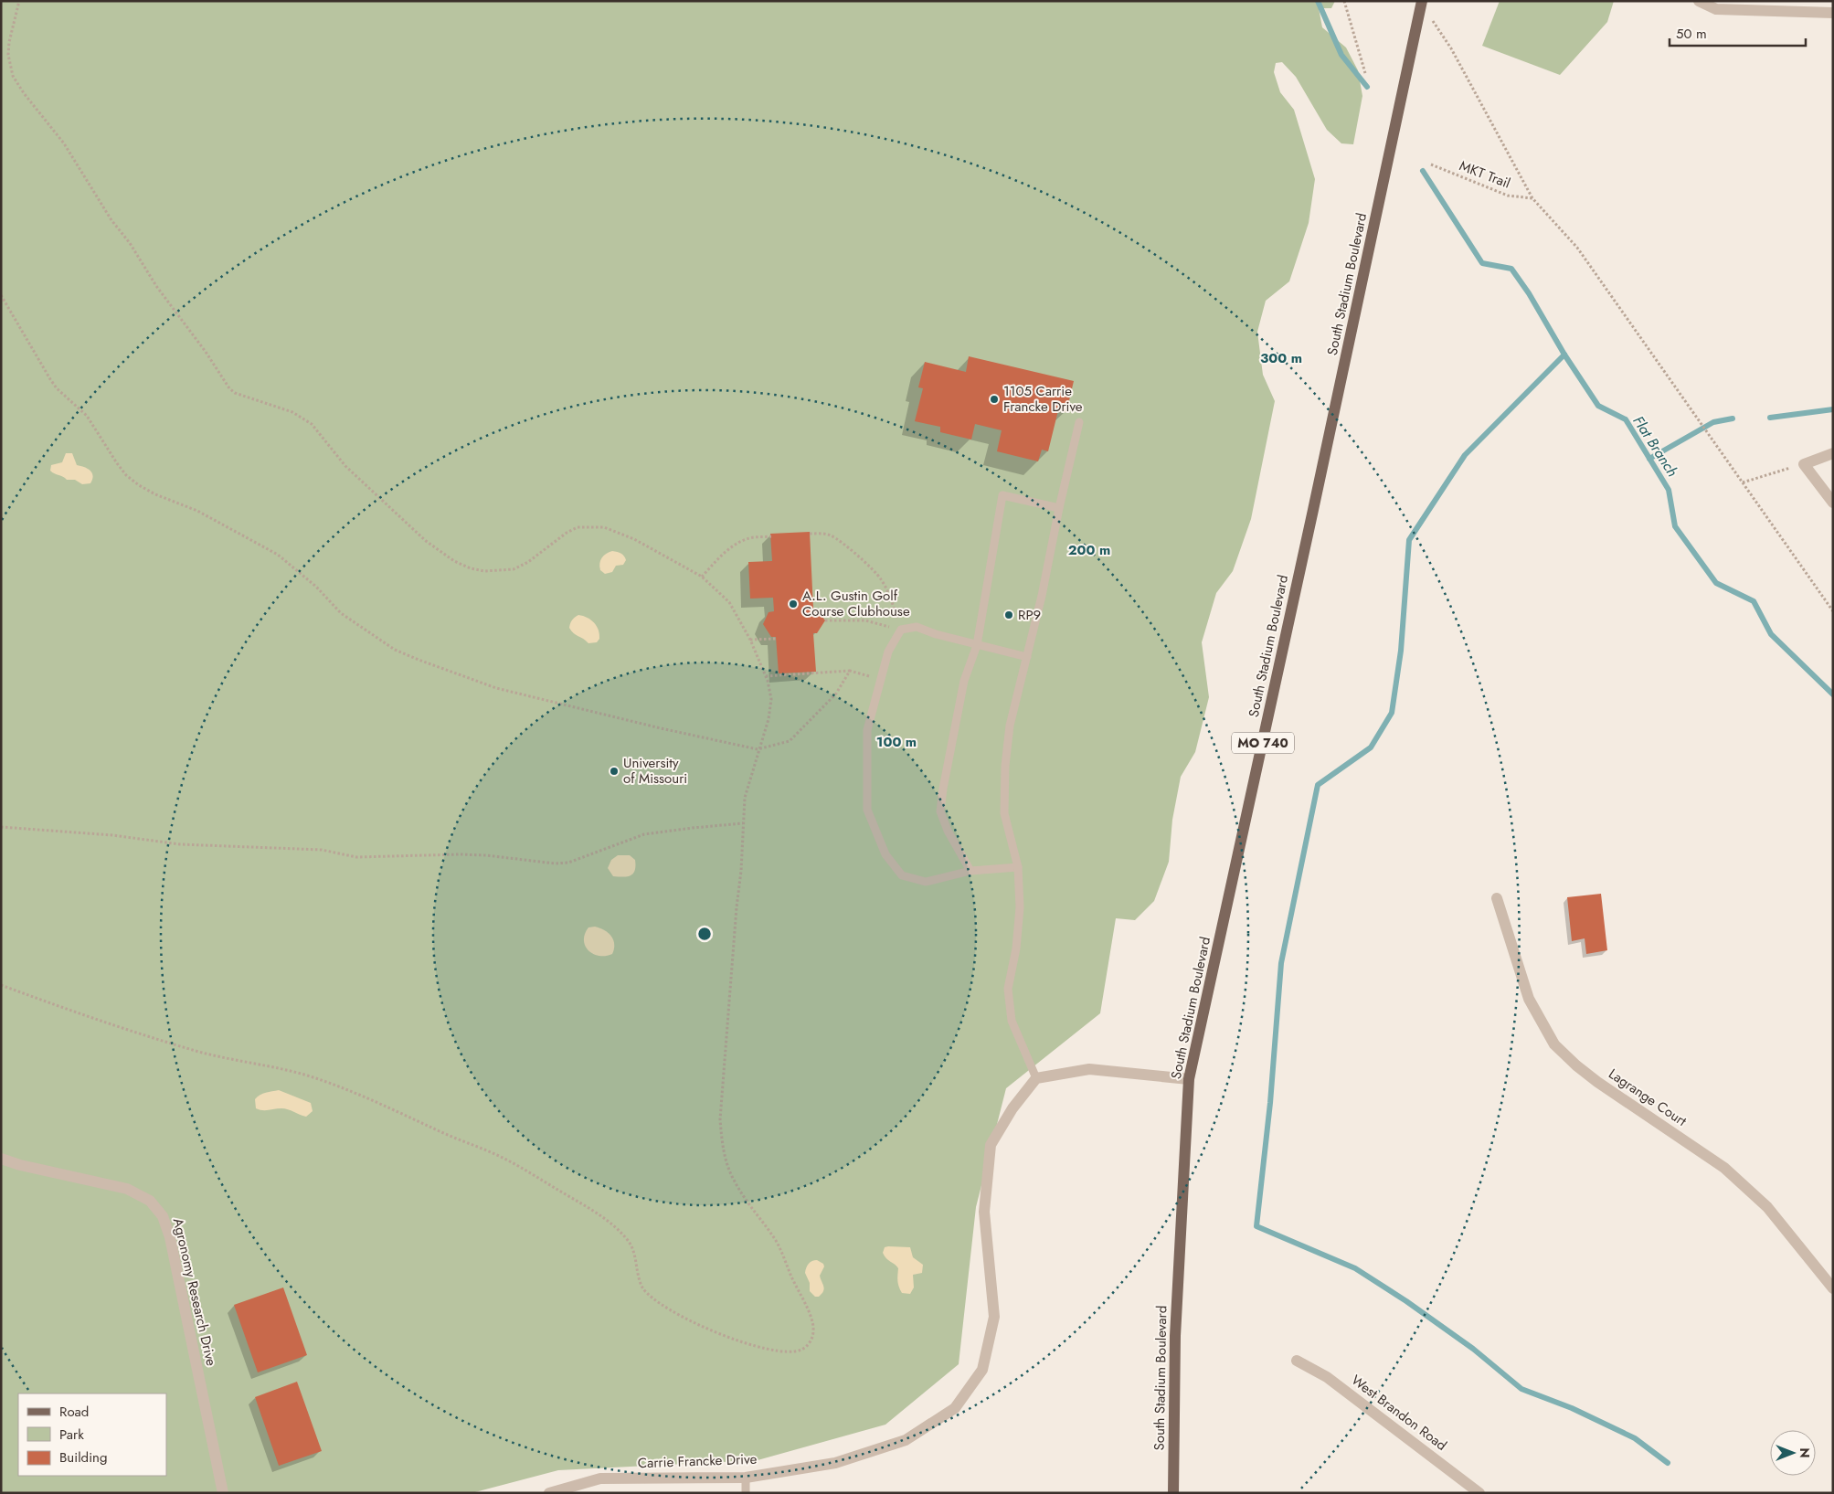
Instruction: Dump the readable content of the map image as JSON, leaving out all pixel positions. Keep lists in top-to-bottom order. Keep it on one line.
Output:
{"streets":{"main road":["South Stadium Boulevard","MO 740"],"street":["Lagrange Court","Agronomy Research Drive","West Brandon Road","Carrie Francke Drive"],"path":["MKT Trail"]},"water":["Flat Branch"],"places":["1105 Carrie Francke Drive","A.L. Gustin Golf Course Clubhouse","RP9","University of Missouri"],"legend":["Road","Park","Building"],"scale_bar":"50 m","north":"right","rings":["300 m","200 m","100 m"]}
